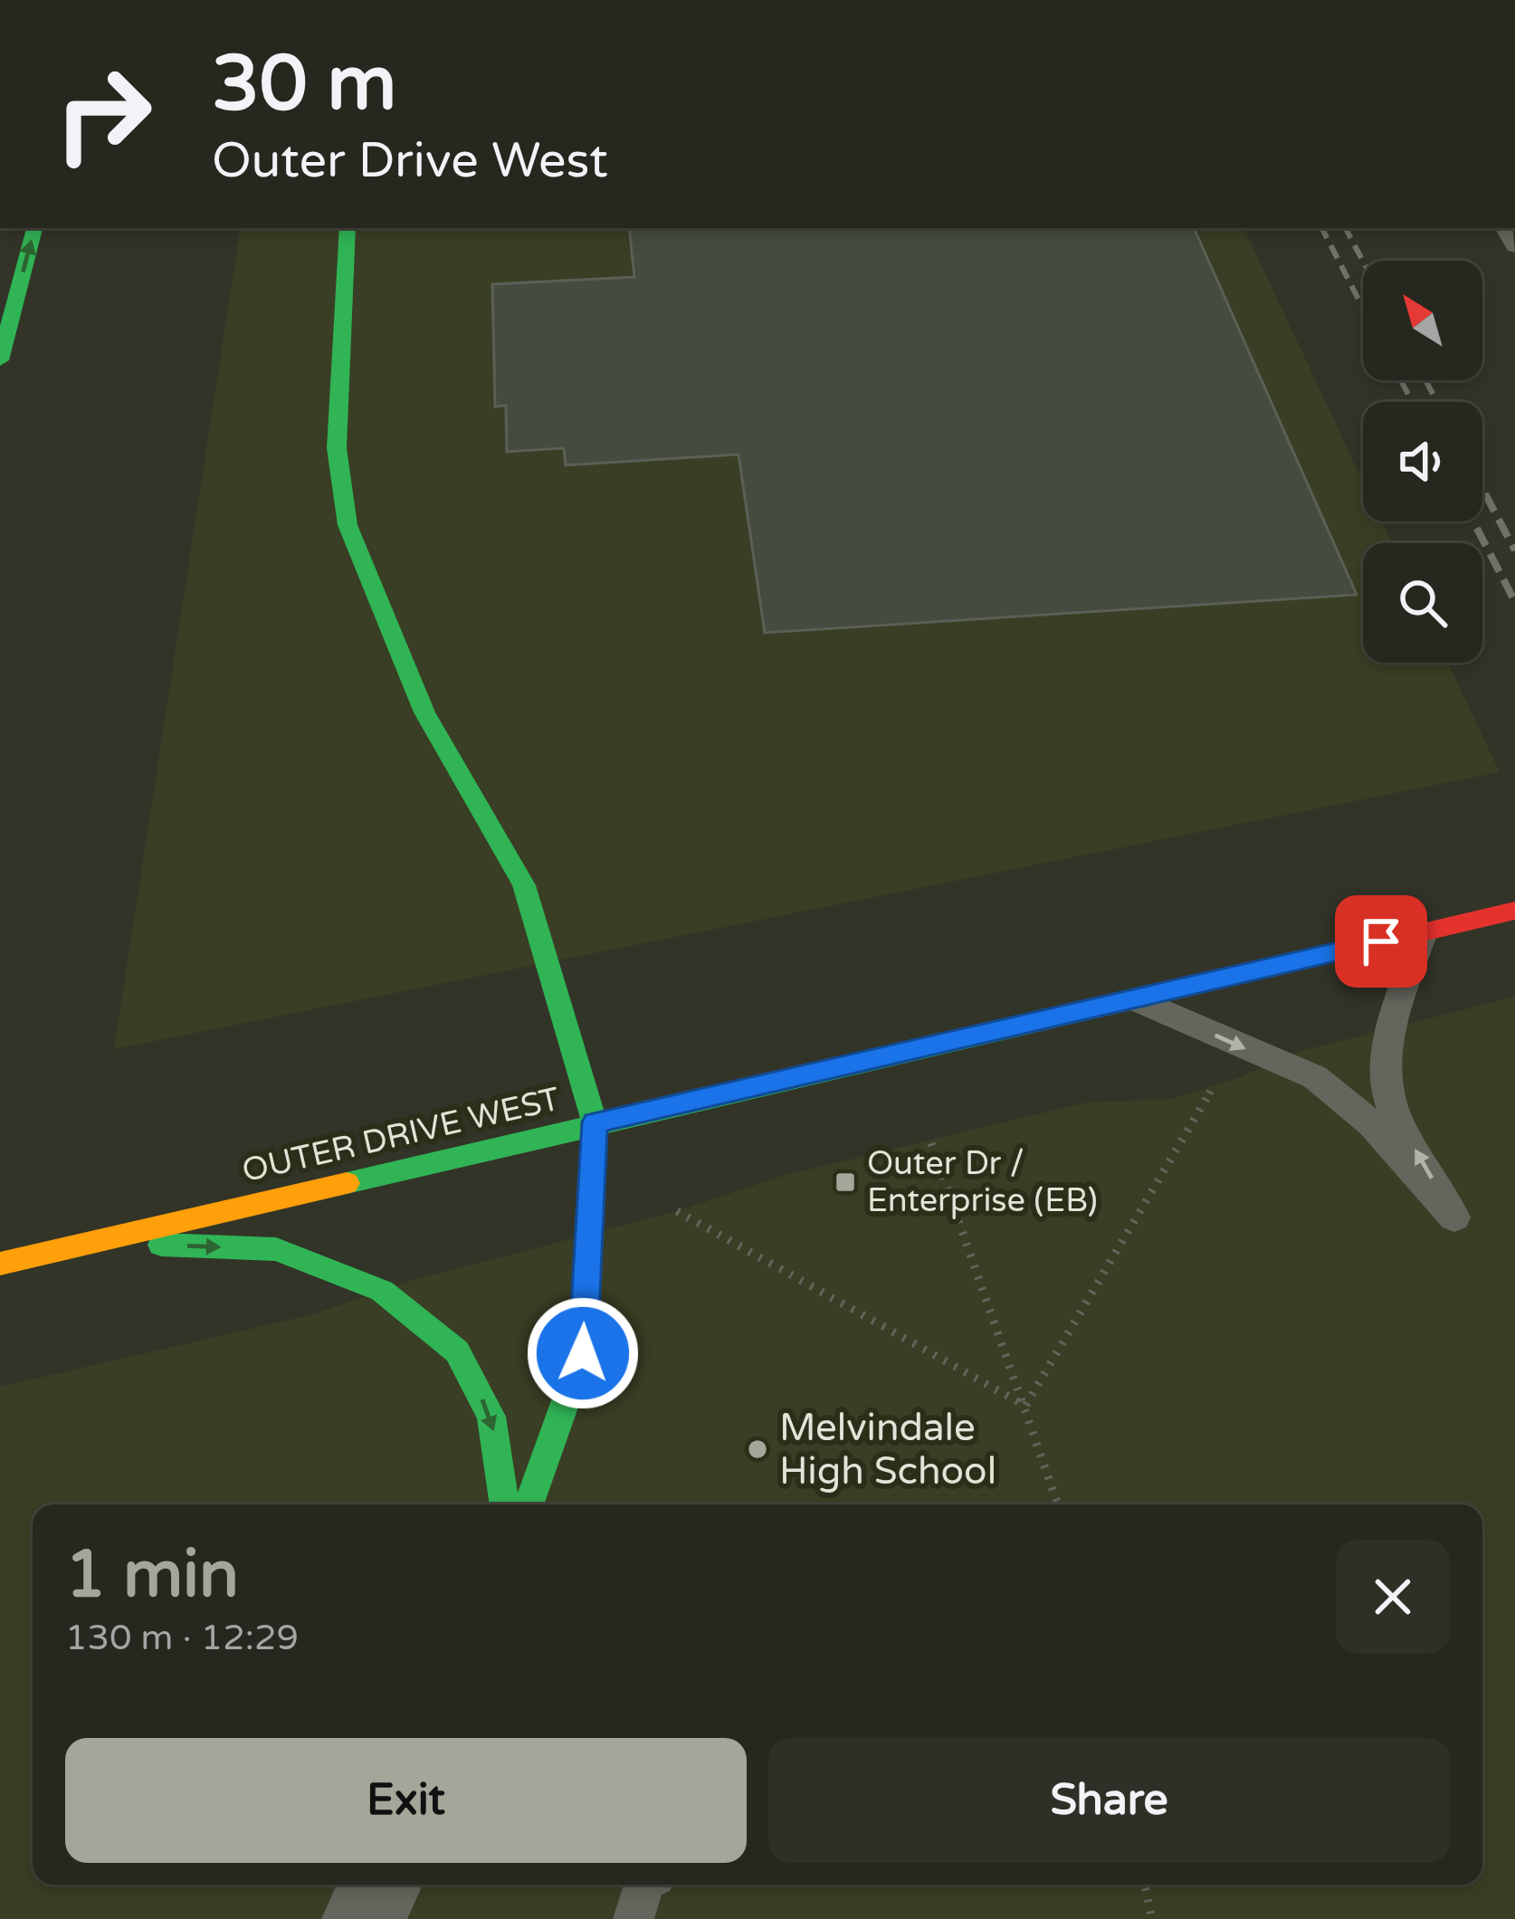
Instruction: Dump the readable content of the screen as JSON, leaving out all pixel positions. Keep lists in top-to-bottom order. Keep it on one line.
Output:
{"streets":{"main road":["OUTER DRIVE WEST"]},"places":{"transit":["Outer Dr / Enterprise (EB)"],"other":["Melvindale High School"]},"north":"top left","page":{"turn":["30 m","Outer Drive West"],"heading":["1 min","130 m · 12:29"],"buttons":["Exit","Share"]}}
